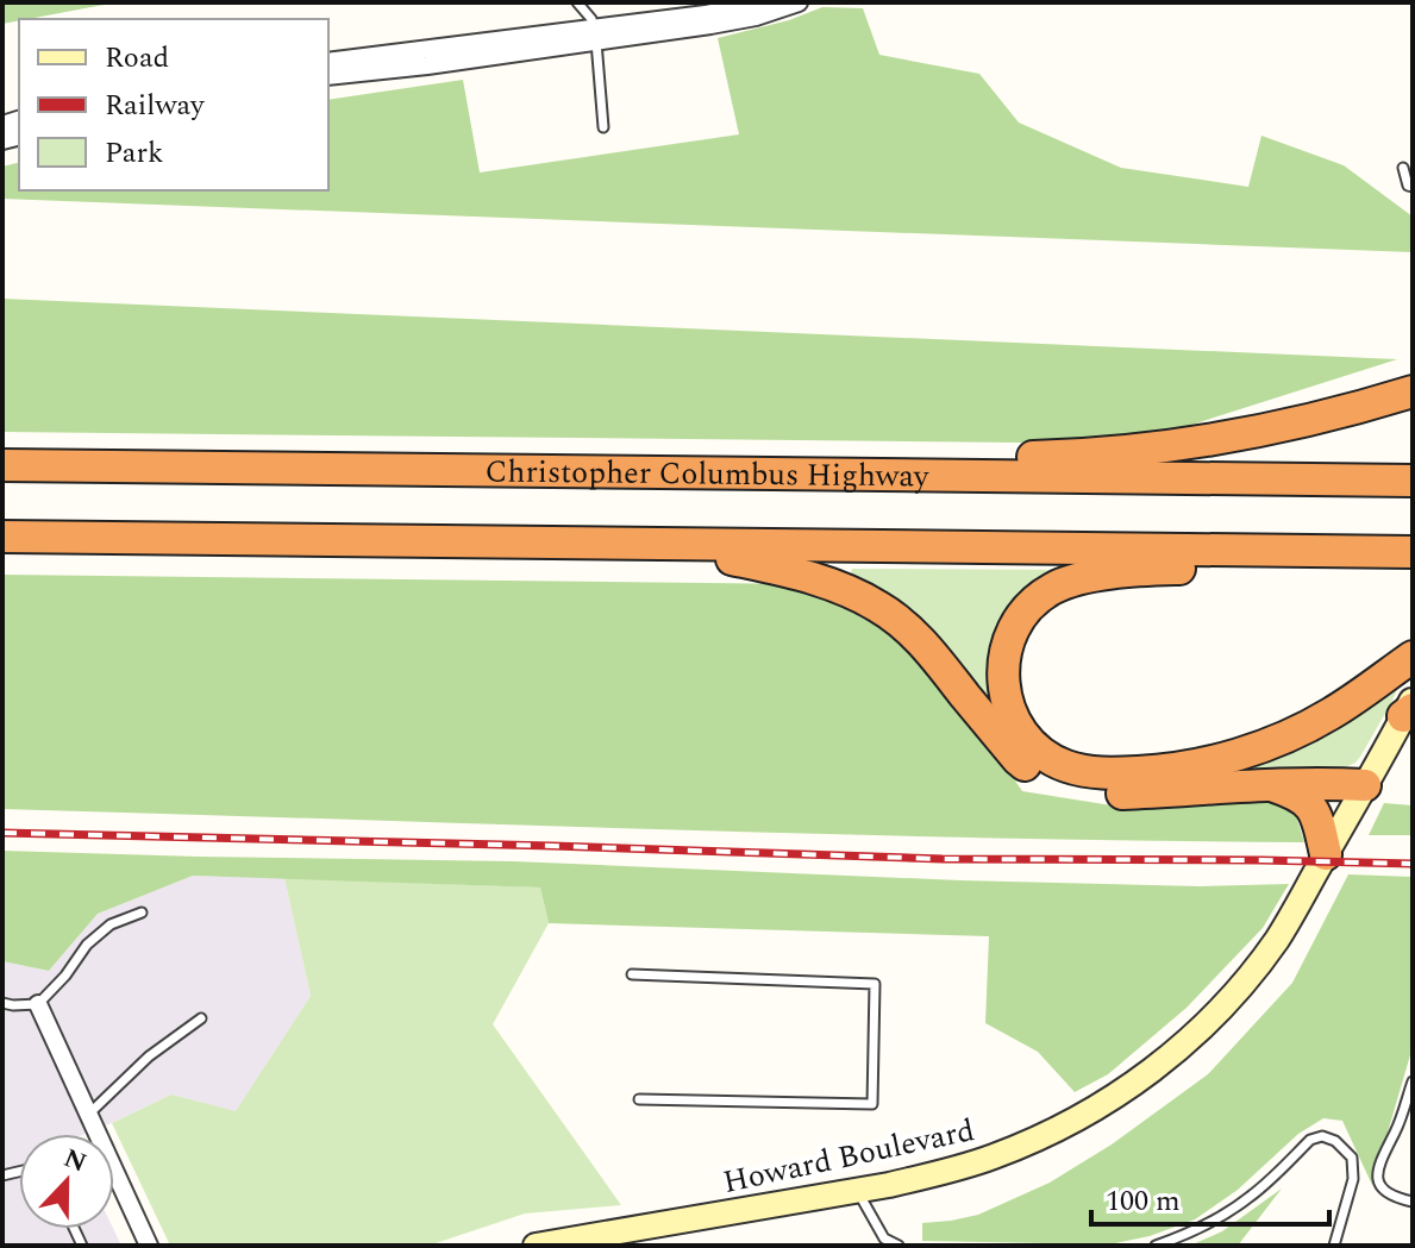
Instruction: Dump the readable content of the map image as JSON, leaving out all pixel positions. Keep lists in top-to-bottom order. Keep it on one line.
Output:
{"streets":{"highway":["Christopher Columbus Highway"],"main road":["Howard Boulevard"]},"legend":["Road","Railway","Park"],"scale_bar":"100 m","north":"top"}
